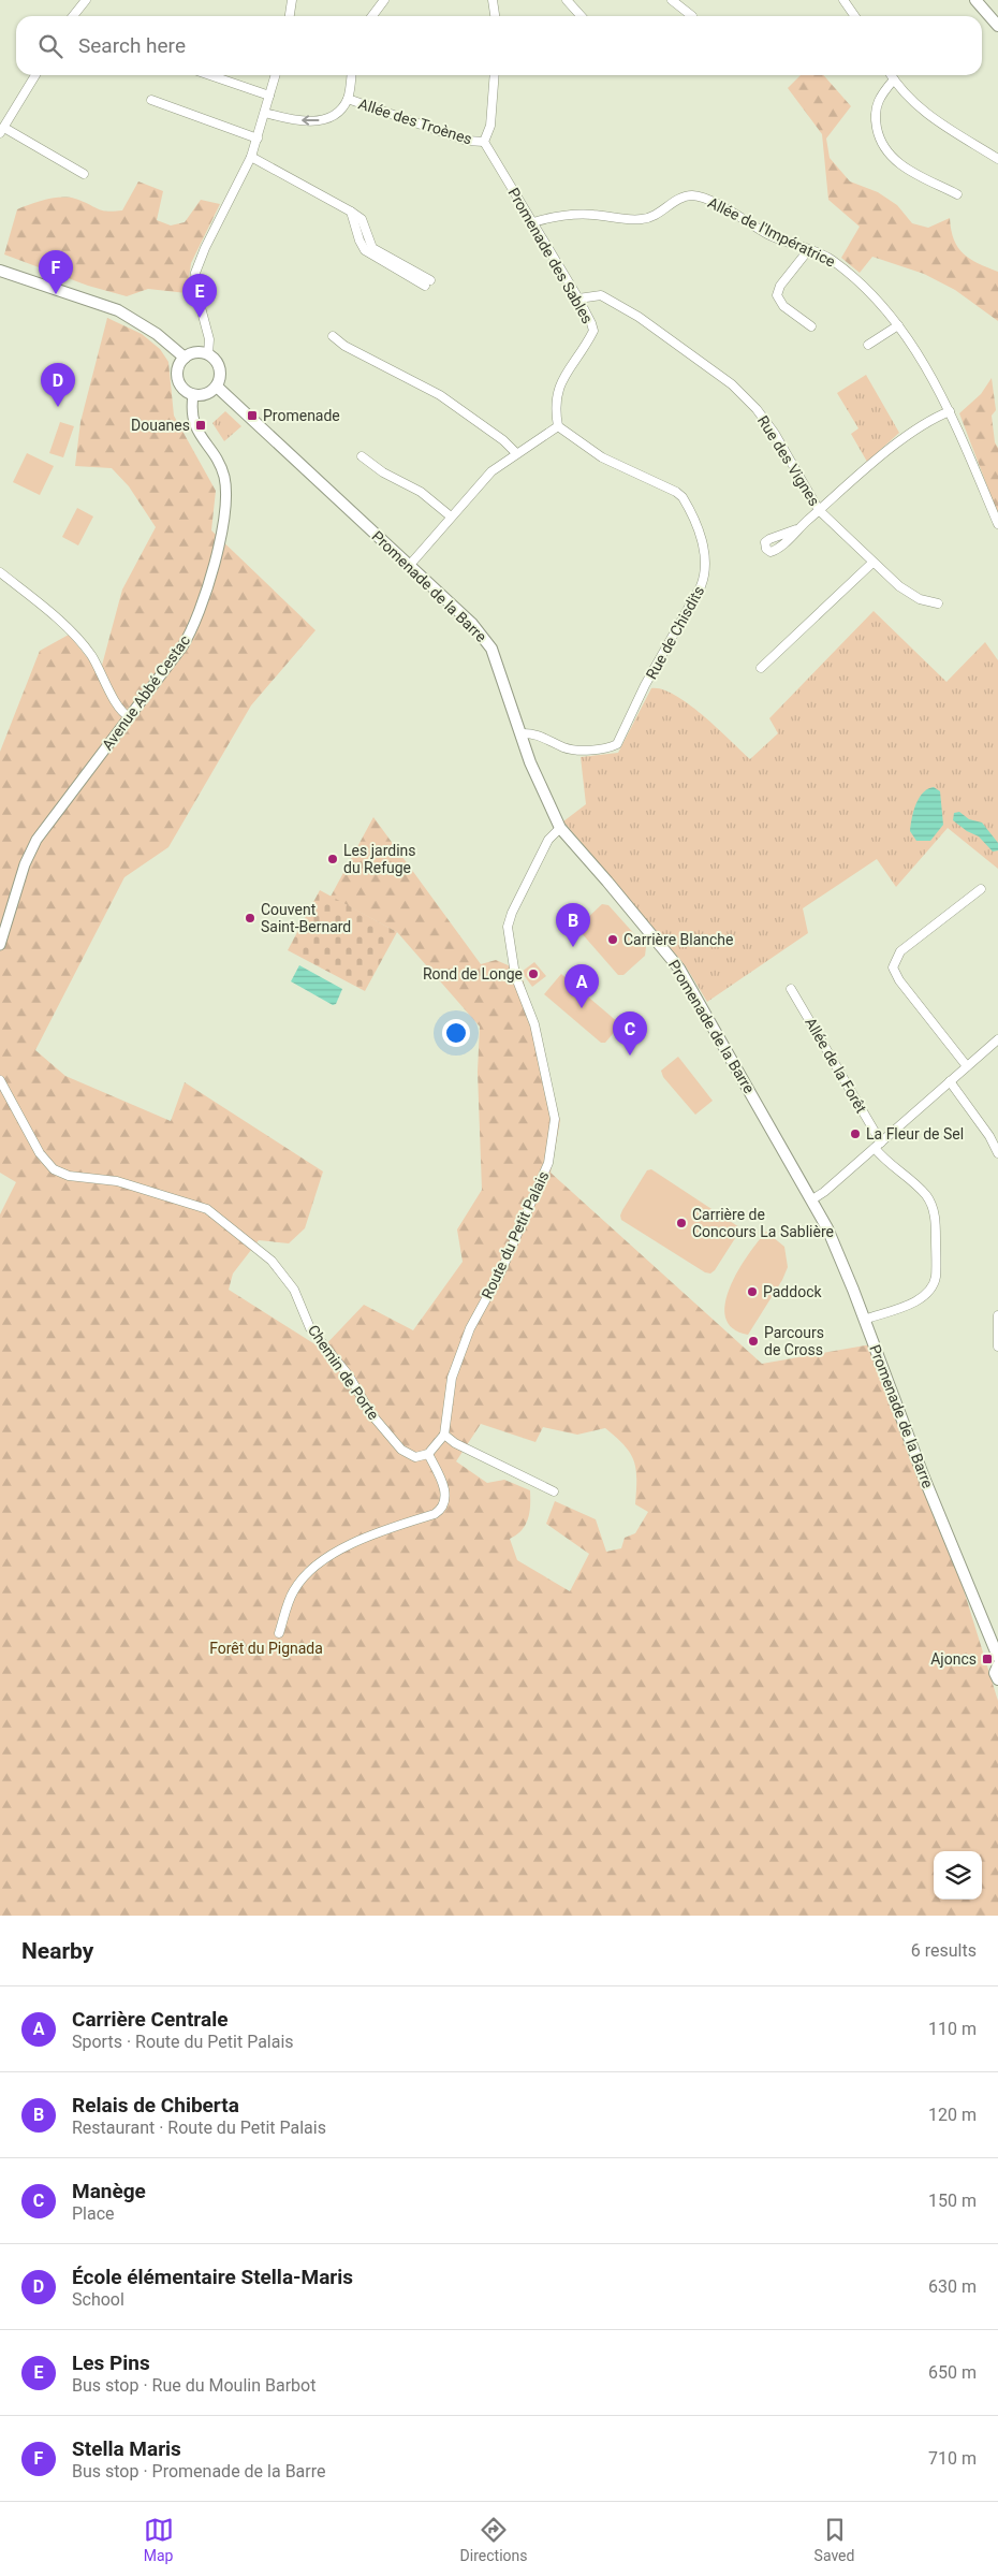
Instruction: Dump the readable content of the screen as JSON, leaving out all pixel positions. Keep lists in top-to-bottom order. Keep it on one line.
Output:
{"streets":{"main road":["Promenade de la Barre"],"street":["Allée des Troènes","Allée de l'Impératrice","Promenade des Sables","Rue des Vignes","Rue de Chisdits","Avenue Abbé Cestac","Allée de la Forêt","Route du Petit Palais","Chemin de Porte"]},"crossings":[["Allée des Troènes","Promenade des Sables"],["Allée de l'Impératrice","Promenade des Sables"],["Promenade des Sables","Rue des Vignes"],["Promenade des Sables","Rue de Chisdits"],["Promenade de la Barre","Rue de Chisdits"],["Promenade de la Barre","Avenue Abbé Cestac"],["Promenade de la Barre","Allée de la Forêt"],["Promenade de la Barre","Route du Petit Palais"]],"parks":["Forêt du Pignada"],"places":{"transit":["Promenade","Douanes","Ajoncs"],"other":["Les jardins du Refuge","Couvent Saint-Bernard","Carrière Blanche","Rond de Longe","La Fleur de Sel","Carrière de Concours La Sablière","Paddock","Parcours de Cross"]},"page":{"search":"Search here","pins":["F","E","D","B","A","C"],"heading":["Nearby","6 results"],"list":[{"mark":"A","name":"Carrière Centrale","note":"Sports · Route du Petit Palais","value":"110 m"},{"mark":"B","name":"Relais de Chiberta","note":"Restaurant · Route du Petit Palais","value":"120 m"},{"mark":"C","name":"Manège","note":"Place","value":"150 m"},{"mark":"D","name":"École élémentaire Stella-Maris","note":"School","value":"630 m"},{"mark":"E","name":"Les Pins","note":"Bus stop · Rue du Moulin Barbot","value":"650 m"},{"mark":"F","name":"Stella Maris","note":"Bus stop · Promenade de la Barre","value":"710 m"}],"nav":["Map","Directions","Saved"]}}
